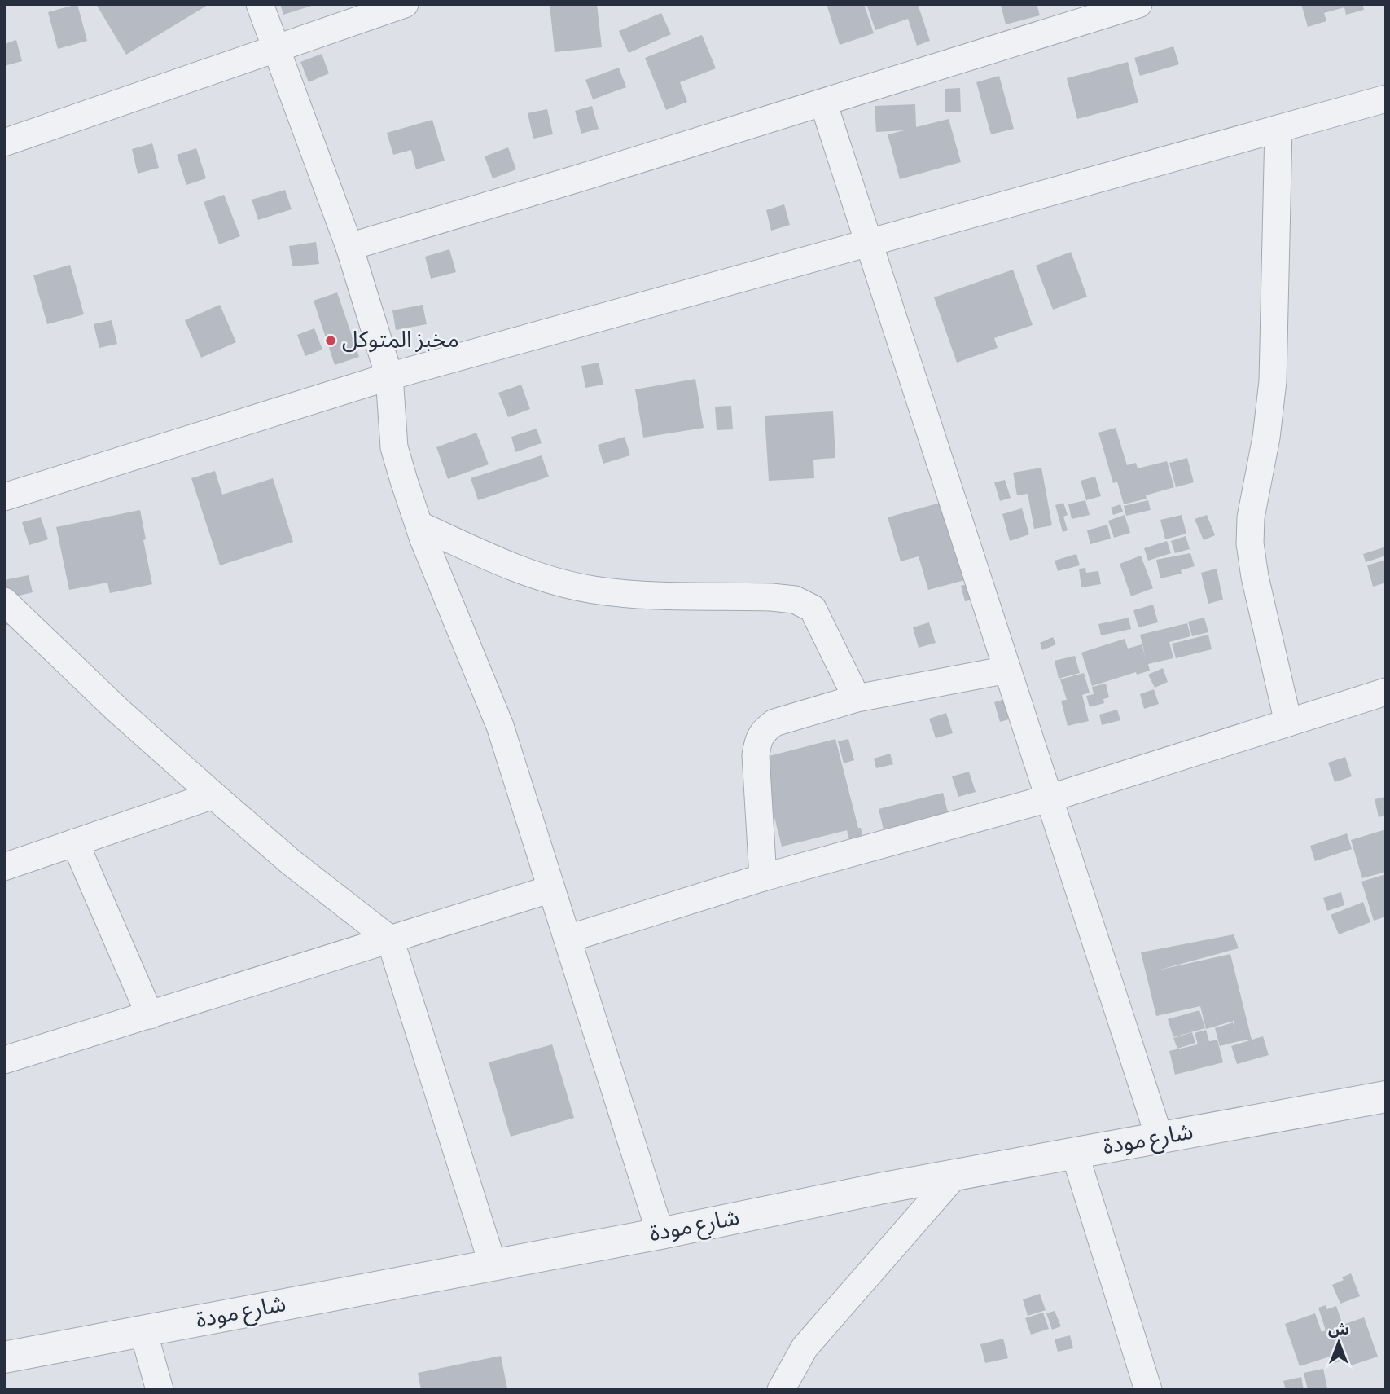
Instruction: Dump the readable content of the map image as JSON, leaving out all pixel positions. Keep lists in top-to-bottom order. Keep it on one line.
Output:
{"streets":{"street":["شارع مودة"]},"places":["مخبز المتوكل"],"north":"top"}
